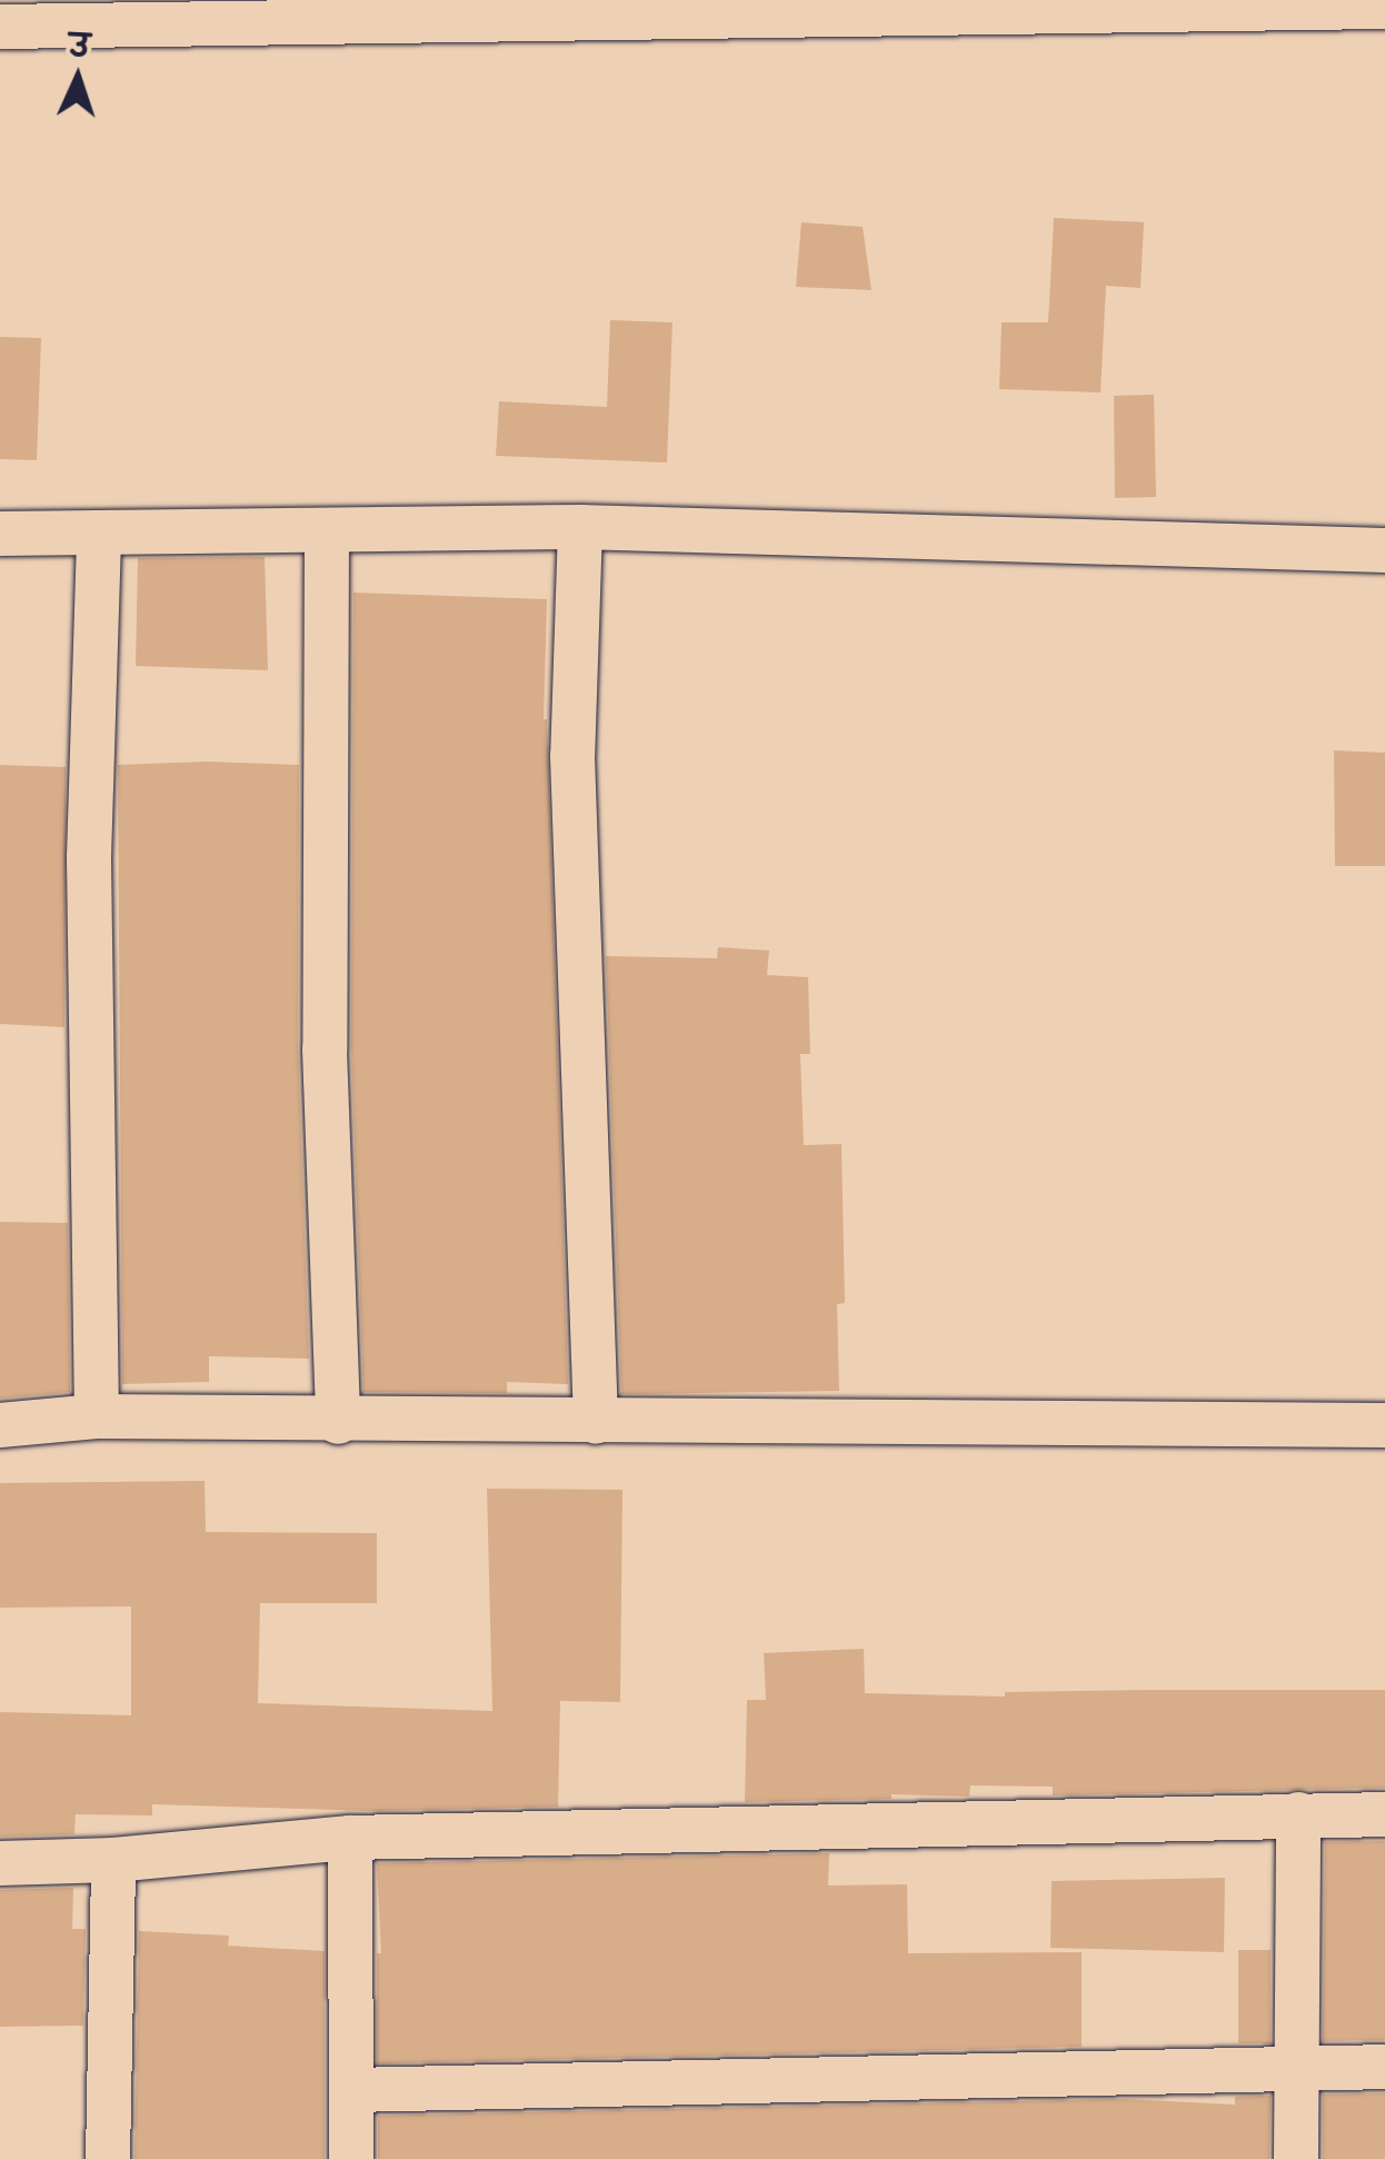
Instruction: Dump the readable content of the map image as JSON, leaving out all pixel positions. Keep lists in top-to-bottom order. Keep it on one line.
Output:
{"north":"top"}
